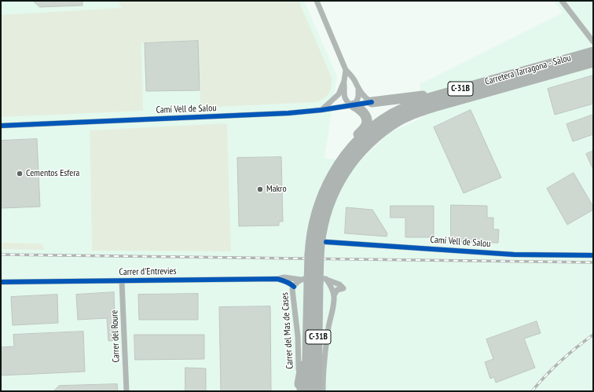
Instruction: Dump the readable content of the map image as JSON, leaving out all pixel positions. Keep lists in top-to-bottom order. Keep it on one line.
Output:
{"streets":{"highway":["Carretera Tarragona - Salou","C-31B"],"street":["Camí Vell de Salou","Carrer d'Entrevies","Carrer del Mas de Cases","Carrer del Roure"]},"crossings":[["Carretera Tarragona - Salou","C-31B"],["Carretera Tarragona - Salou","Camí Vell de Salou"],["Carretera Tarragona - Salou","Carrer d'Entrevies"],["Carretera Tarragona - Salou","Carrer del Mas de Cases"],["C-31B","Carrer d'Entrevies"],["C-31B","Carrer del Mas de Cases"],["Carrer d'Entrevies","Carrer del Mas de Cases"],["Carrer d'Entrevies","Carrer del Roure"]],"places":["Cementos Esfera","Makro"]}
